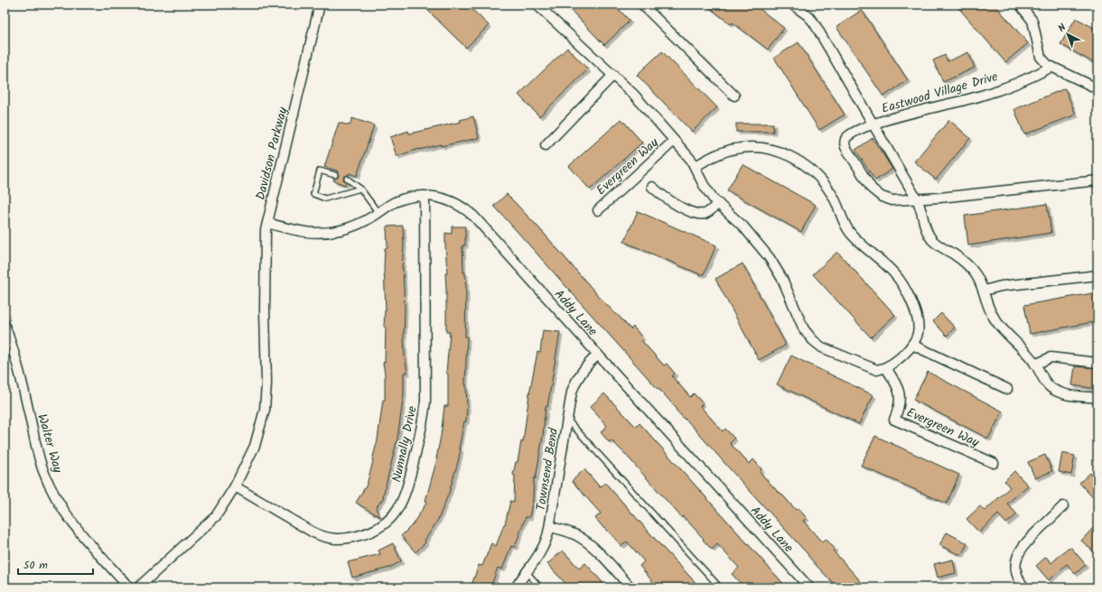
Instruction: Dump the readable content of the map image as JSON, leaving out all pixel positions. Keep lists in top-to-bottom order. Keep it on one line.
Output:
{"streets":{"street":["Eastwood Village Drive","Davidson Parkway","Evergreen Way","Addy Lane","Walter Way","Nunnally Drive","Townsend Bend"]},"crossings":[["Davidson Parkway","Addy Lane"],["Davidson Parkway","Nunnally Drive"],["Addy Lane","Nunnally Drive"],["Addy Lane","Townsend Bend"]],"scale_bar":"50 m","north":"top left"}
